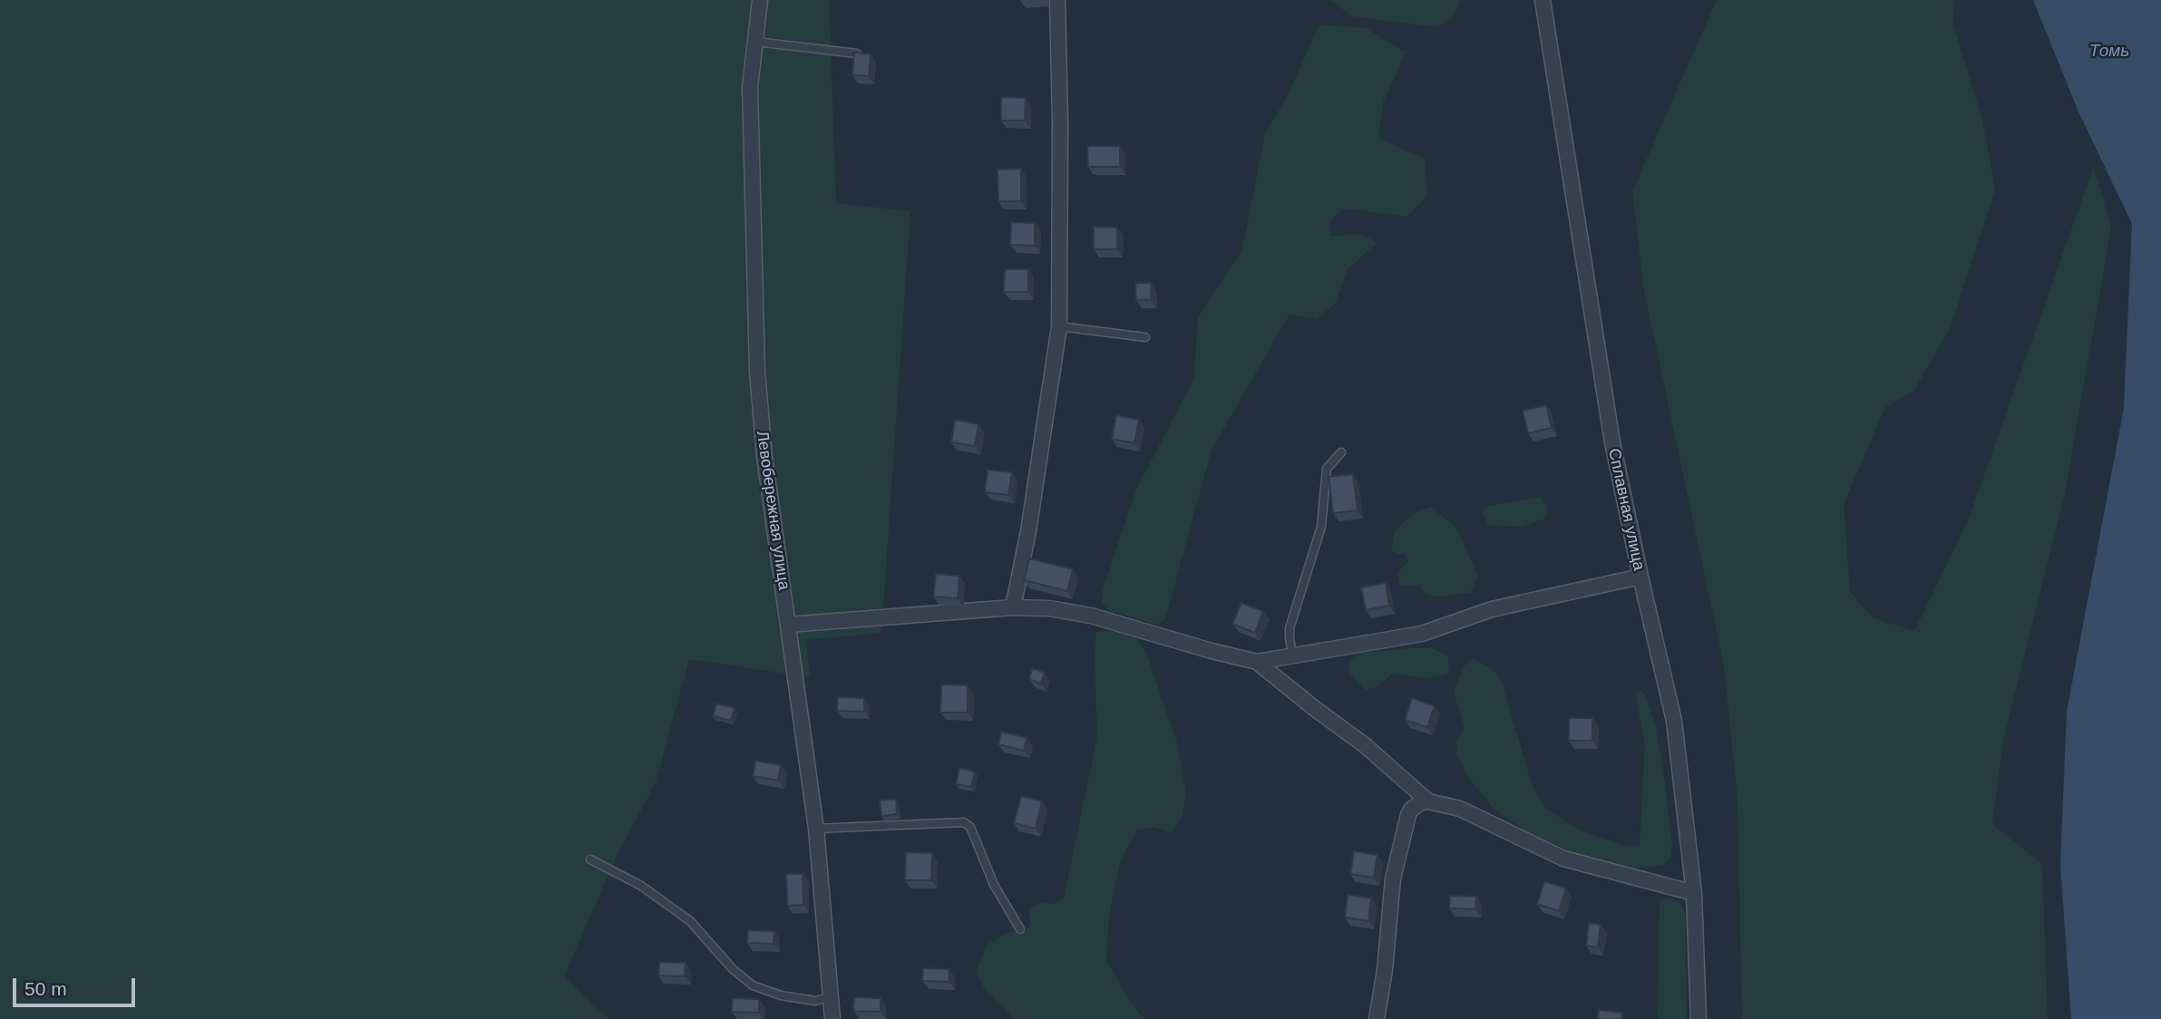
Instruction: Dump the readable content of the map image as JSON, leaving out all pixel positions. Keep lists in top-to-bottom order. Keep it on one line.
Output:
{"streets":{"street":["Сплавная улица","Левобережная улица"]},"water":["Томь"],"scale_bar":"50 m"}
